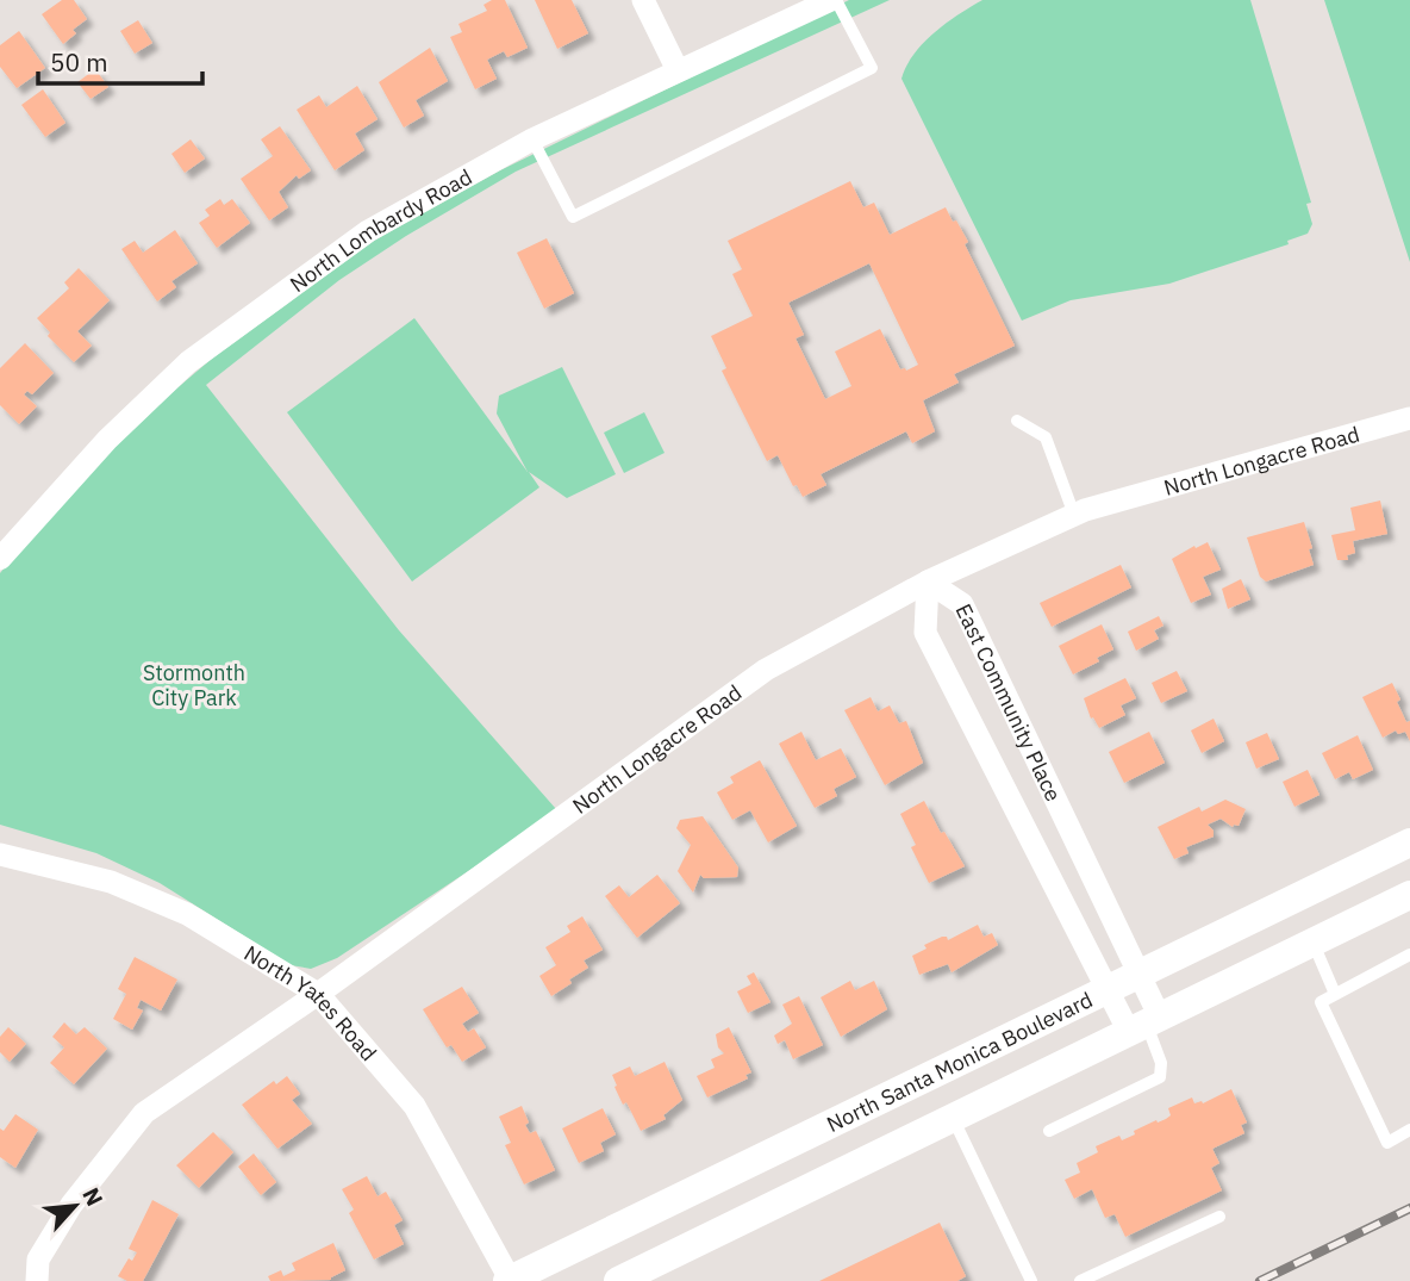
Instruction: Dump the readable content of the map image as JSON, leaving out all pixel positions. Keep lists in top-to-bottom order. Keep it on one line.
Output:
{"streets":{"street":["North Lombardy Road","North Longacre Road","East Community Place","North Yates Road","North Santa Monica Boulevard"]},"crossings":[["North Longacre Road","East Community Place"],["North Longacre Road","North Yates Road"],["East Community Place","North Santa Monica Boulevard"],["North Yates Road","North Santa Monica Boulevard"]],"parks":["Stormonth City Park"],"scale_bar":"50 m","north":"top right"}
